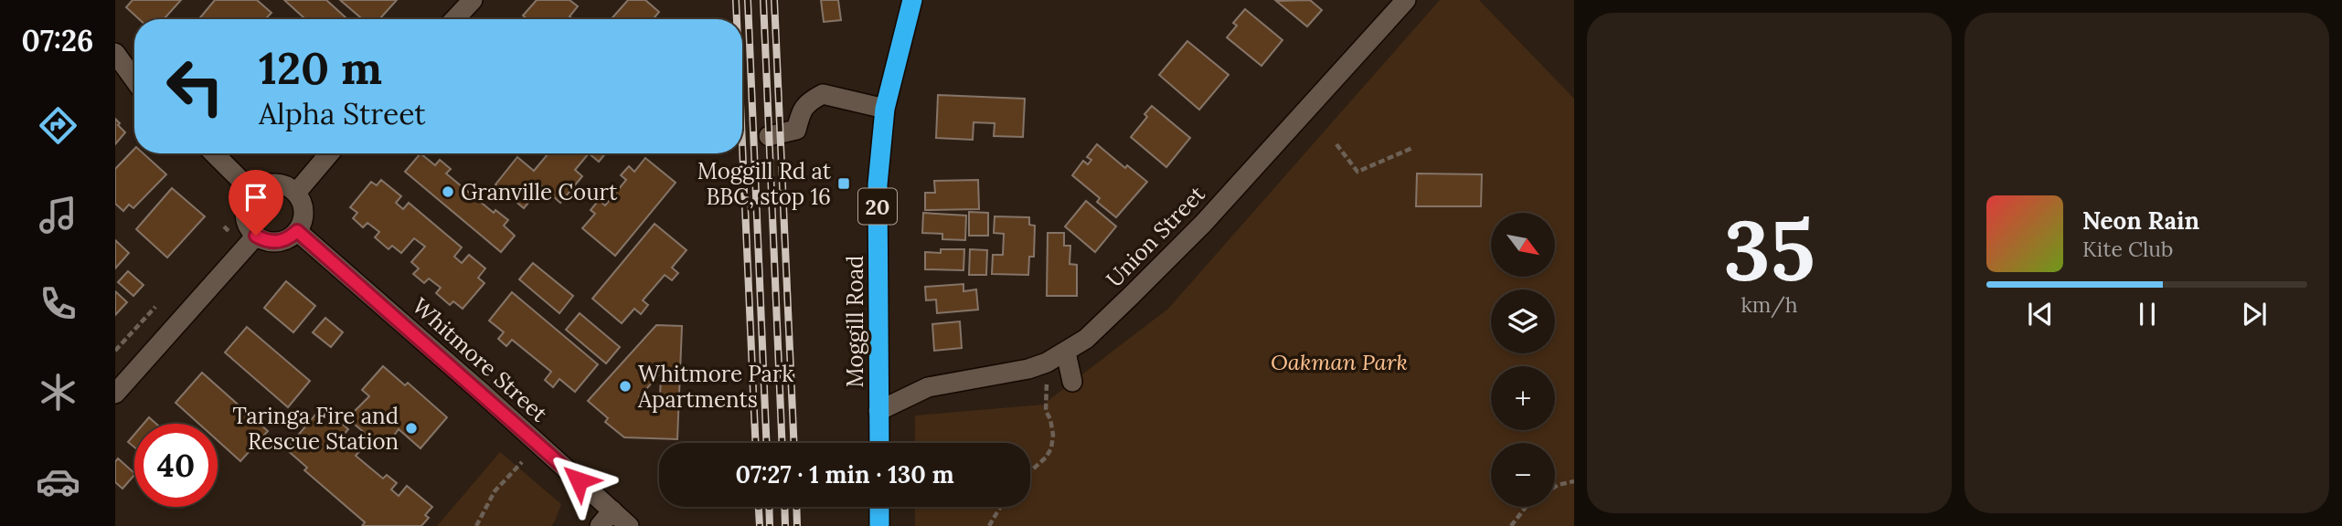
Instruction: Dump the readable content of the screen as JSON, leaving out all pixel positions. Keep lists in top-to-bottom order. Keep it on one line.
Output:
{"streets":{"highway":["20","Moggill Road"],"street":["Union Street","Whitmore Street"]},"crossings":[["Union Street","Moggill Road"]],"parks":["Oakman Park"],"places":{"transit":["Moggill Rd at BBC, stop 16"],"other":["Granville Court","Whitmore Park Apartments","Taringa Fire and Rescue Station"]},"north":"bottom right","page":{"tabs":"07:26","tile":["35","km/h"],"turn":["120 m","Alpha Street"],"song":["Neon Rain","Kite Club"],"map_buttons":["+","−"],"limit":"40","trip":"07:27 · 1 min · 130 m"}}
